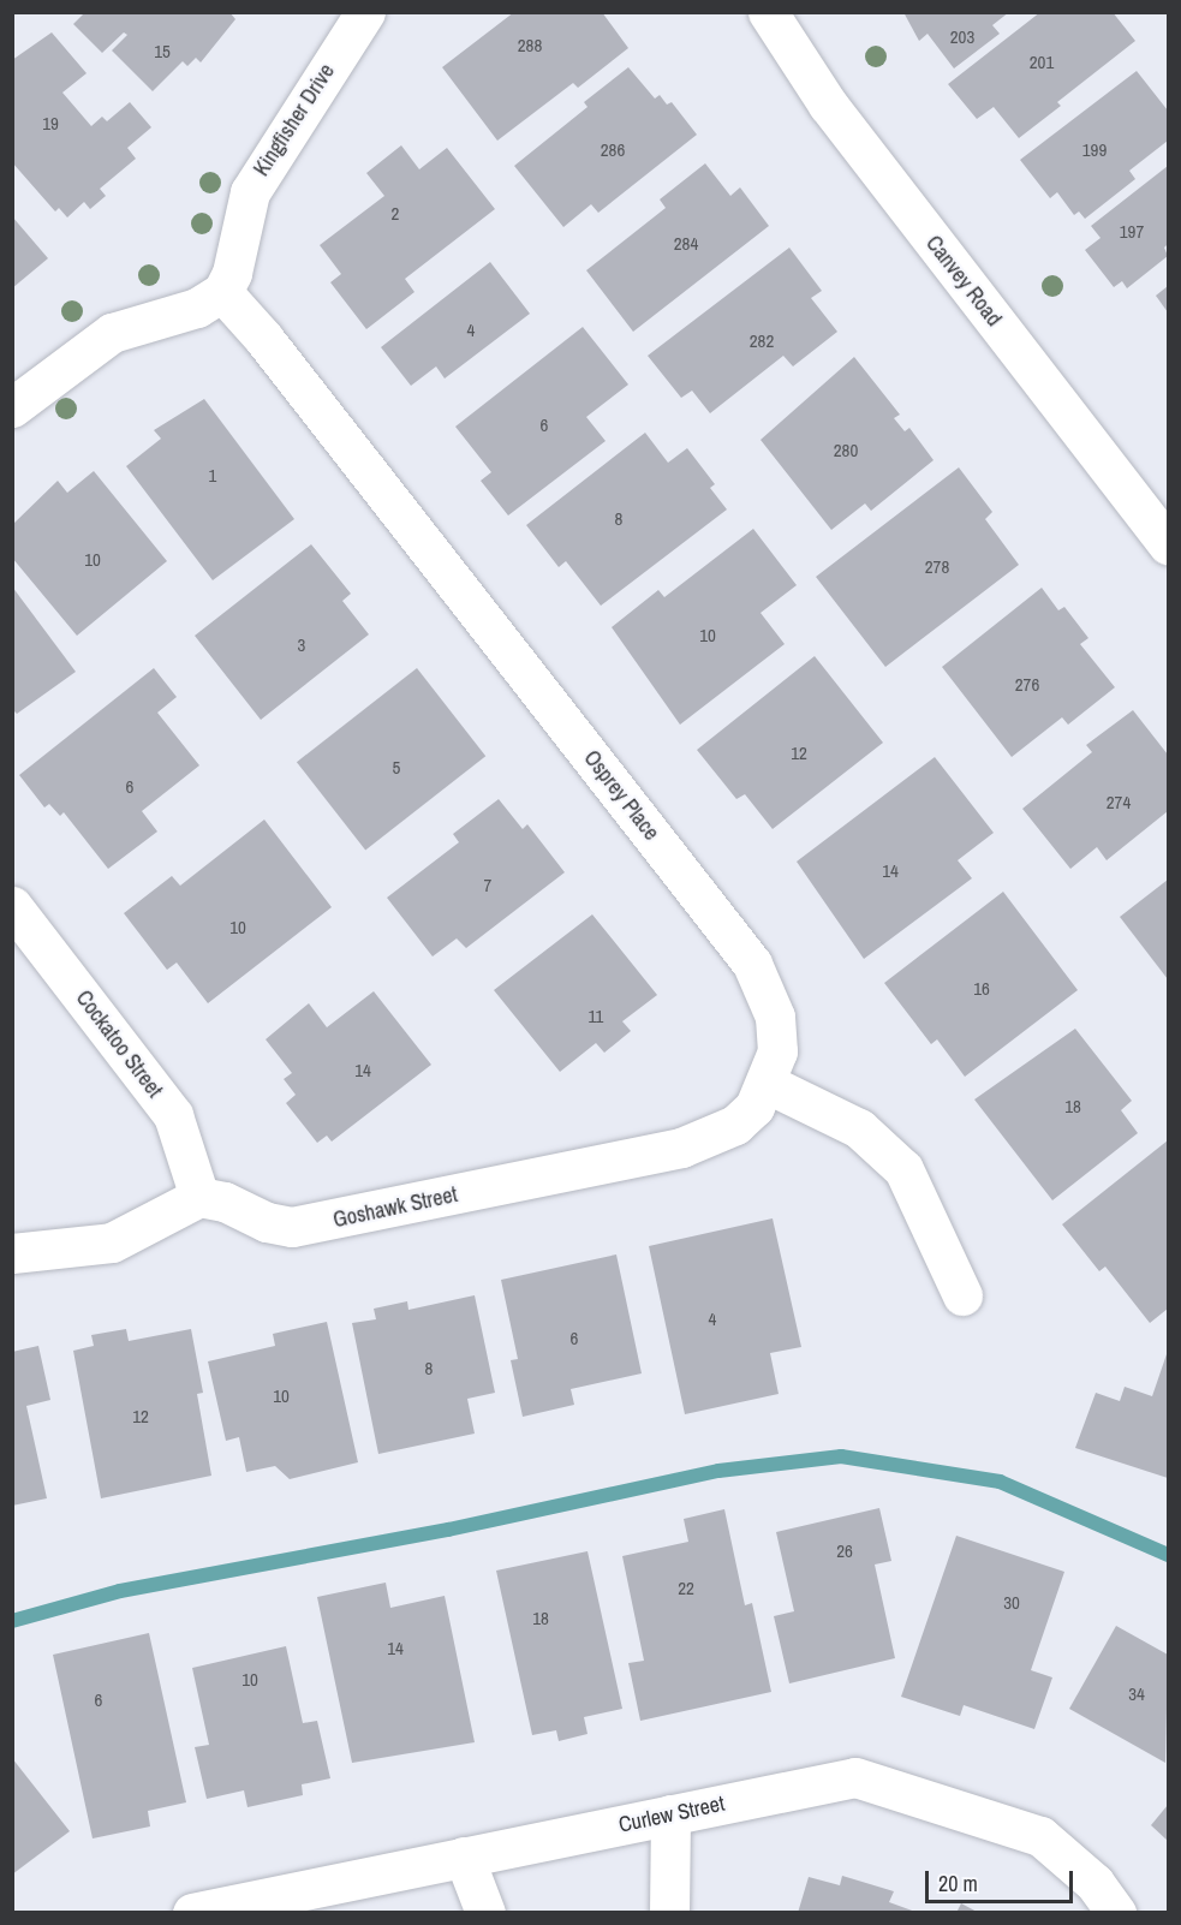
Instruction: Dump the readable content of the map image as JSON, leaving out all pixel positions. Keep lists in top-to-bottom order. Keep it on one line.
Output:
{"streets":{"street":["Kingfisher Drive","Canvey Road","Osprey Place","Cockatoo Street","Goshawk Street","Curlew Street"]},"crossings":[["Kingfisher Drive","Osprey Place"],["Osprey Place","Goshawk Street"],["Cockatoo Street","Goshawk Street"]],"house_numbers":["203","288","15","201","19","286","199","2","197","284","4","282","6","280","1","8","10","278","10","3","276","12","5","6","274","14","7","10","16","11","14","18","4","6","8","10","12","26","22","30","18","14","10","34","6"],"scale_bar":"20 m"}
